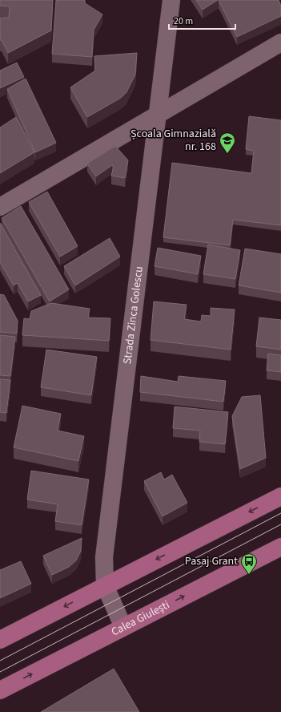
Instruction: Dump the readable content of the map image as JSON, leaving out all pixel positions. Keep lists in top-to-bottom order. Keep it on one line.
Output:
{"streets":{"main road":["Calea Giulești"],"street":["Strada Zinca Golescu"]},"crossings":[["Strada Zinca Golescu","Calea Giulești"]],"places":{"school or university":["Școala Gimnazială nr. 168"],"bus stop":["Pasaj Grant"]},"scale_bar":"20 m"}
